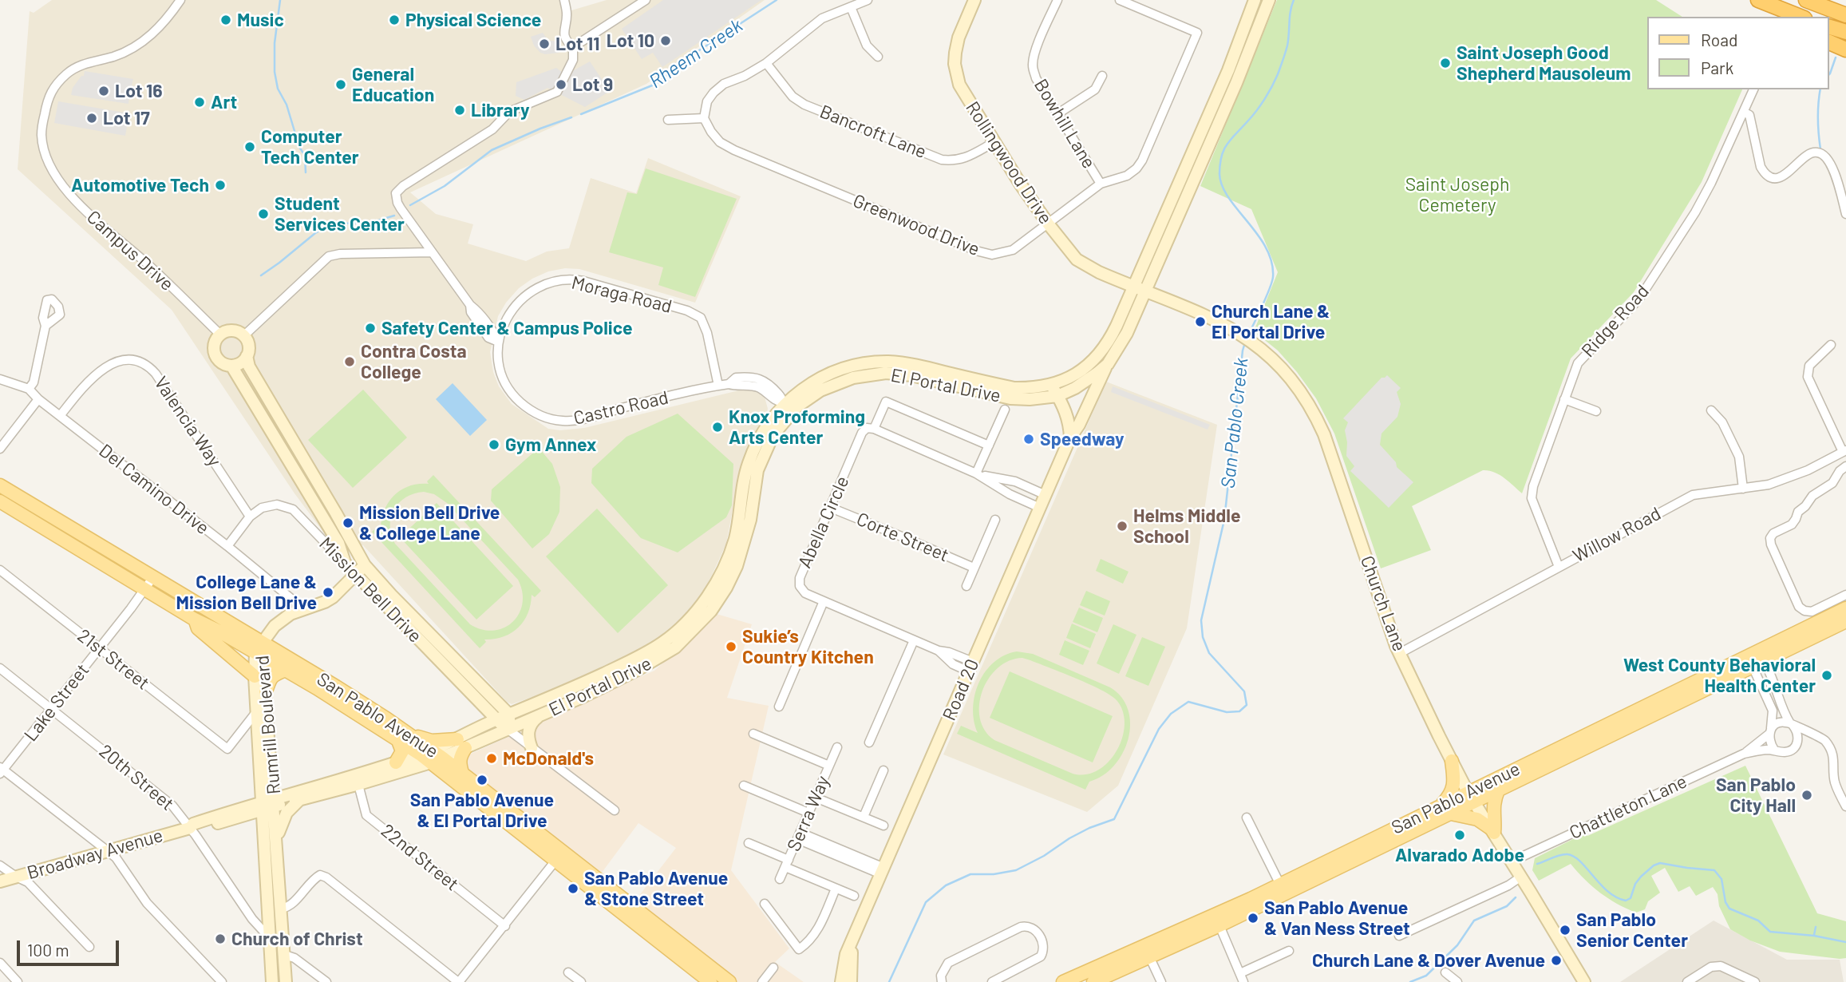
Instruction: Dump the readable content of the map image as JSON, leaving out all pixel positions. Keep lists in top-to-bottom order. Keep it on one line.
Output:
{"streets":{"main road":["Rollingwood Drive","El Portal Drive","Mission Bell Drive","Church Lane","Road 20","San Pablo Avenue","Rumrill Boulevard","Broadway Avenue"],"street":["Bowhill Lane","Bancroft Lane","Greenwood Drive","Campus Drive","Moraga Road","Ridge Road","Castro Road","Valencia Way","Del Camino Drive","Abella Circle","Willow Road","Corte Street","21st Street","Lake Street","20th Street","Chattleton Lane","Serra Way","22nd Street"]},"crossings":[["Bowhill Lane","Greenwood Drive"],["Bancroft Lane","Rollingwood Drive"],["Rollingwood Drive","Greenwood Drive"],["Rollingwood Drive","El Portal Drive"],["Rollingwood Drive","Church Lane"],["Moraga Road","Castro Road"],["Ridge Road","Willow Road"],["El Portal Drive","Castro Road"],["El Portal Drive","Mission Bell Drive"],["El Portal Drive","Church Lane"],["El Portal Drive","Road 20"],["El Portal Drive","San Pablo Avenue"],["El Portal Drive","Broadway Avenue"],["Valencia Way","Del Camino Drive"],["Valencia Way","Mission Bell Drive"],["Del Camino Drive","Mission Bell Drive"],["Abella Circle","Corte Street"],["Abella Circle","Road 20"],["Willow Road","Church Lane"],["Church Lane","San Pablo Avenue"],["Church Lane","Chattleton Lane"],["21st Street","Lake Street"],["21st Street","Rumrill Boulevard"],["Lake Street","San Pablo Avenue"],["Lake Street","20th Street"],["San Pablo Avenue","Rumrill Boulevard"],["San Pablo Avenue","Broadway Avenue"],["Rumrill Boulevard","20th Street"],["Rumrill Boulevard","Broadway Avenue"],["20th Street","Broadway Avenue"],["Broadway Avenue","22nd Street"]],"water":["Rheem Creek","San Pablo Creek"],"parks":["Saint Joseph Cemetery"],"places":["Music","Physical Science","Lot 10","Lot 11","Saint Joseph Good Shepherd Mausoleum","General Education","Lot 9","Lot 16","Art","Library","Lot 17","Computer Tech Center","Automotive Tech","Student Services Center","Church Lane & El Portal Drive","Safety Center & Campus Police","Contra Costa College","Knox Proforming Arts Center","Speedway","Gym Annex","Mission Bell Drive & College Lane","Helms Middle School","College Lane & Mission Bell Drive","Sukie’s Country Kitchen","West County Behavioral Health Center","McDonald's","San Pablo Avenue & El Portal Drive","San Pablo City Hall","Alvarado Adobe","San Pablo Avenue & Stone Street","San Pablo Avenue & Van Ness Street","San Pablo Senior Center","Church of Christ","Church Lane & Dover Avenue"],"legend":["Road","Park"],"scale_bar":"100 m"}
